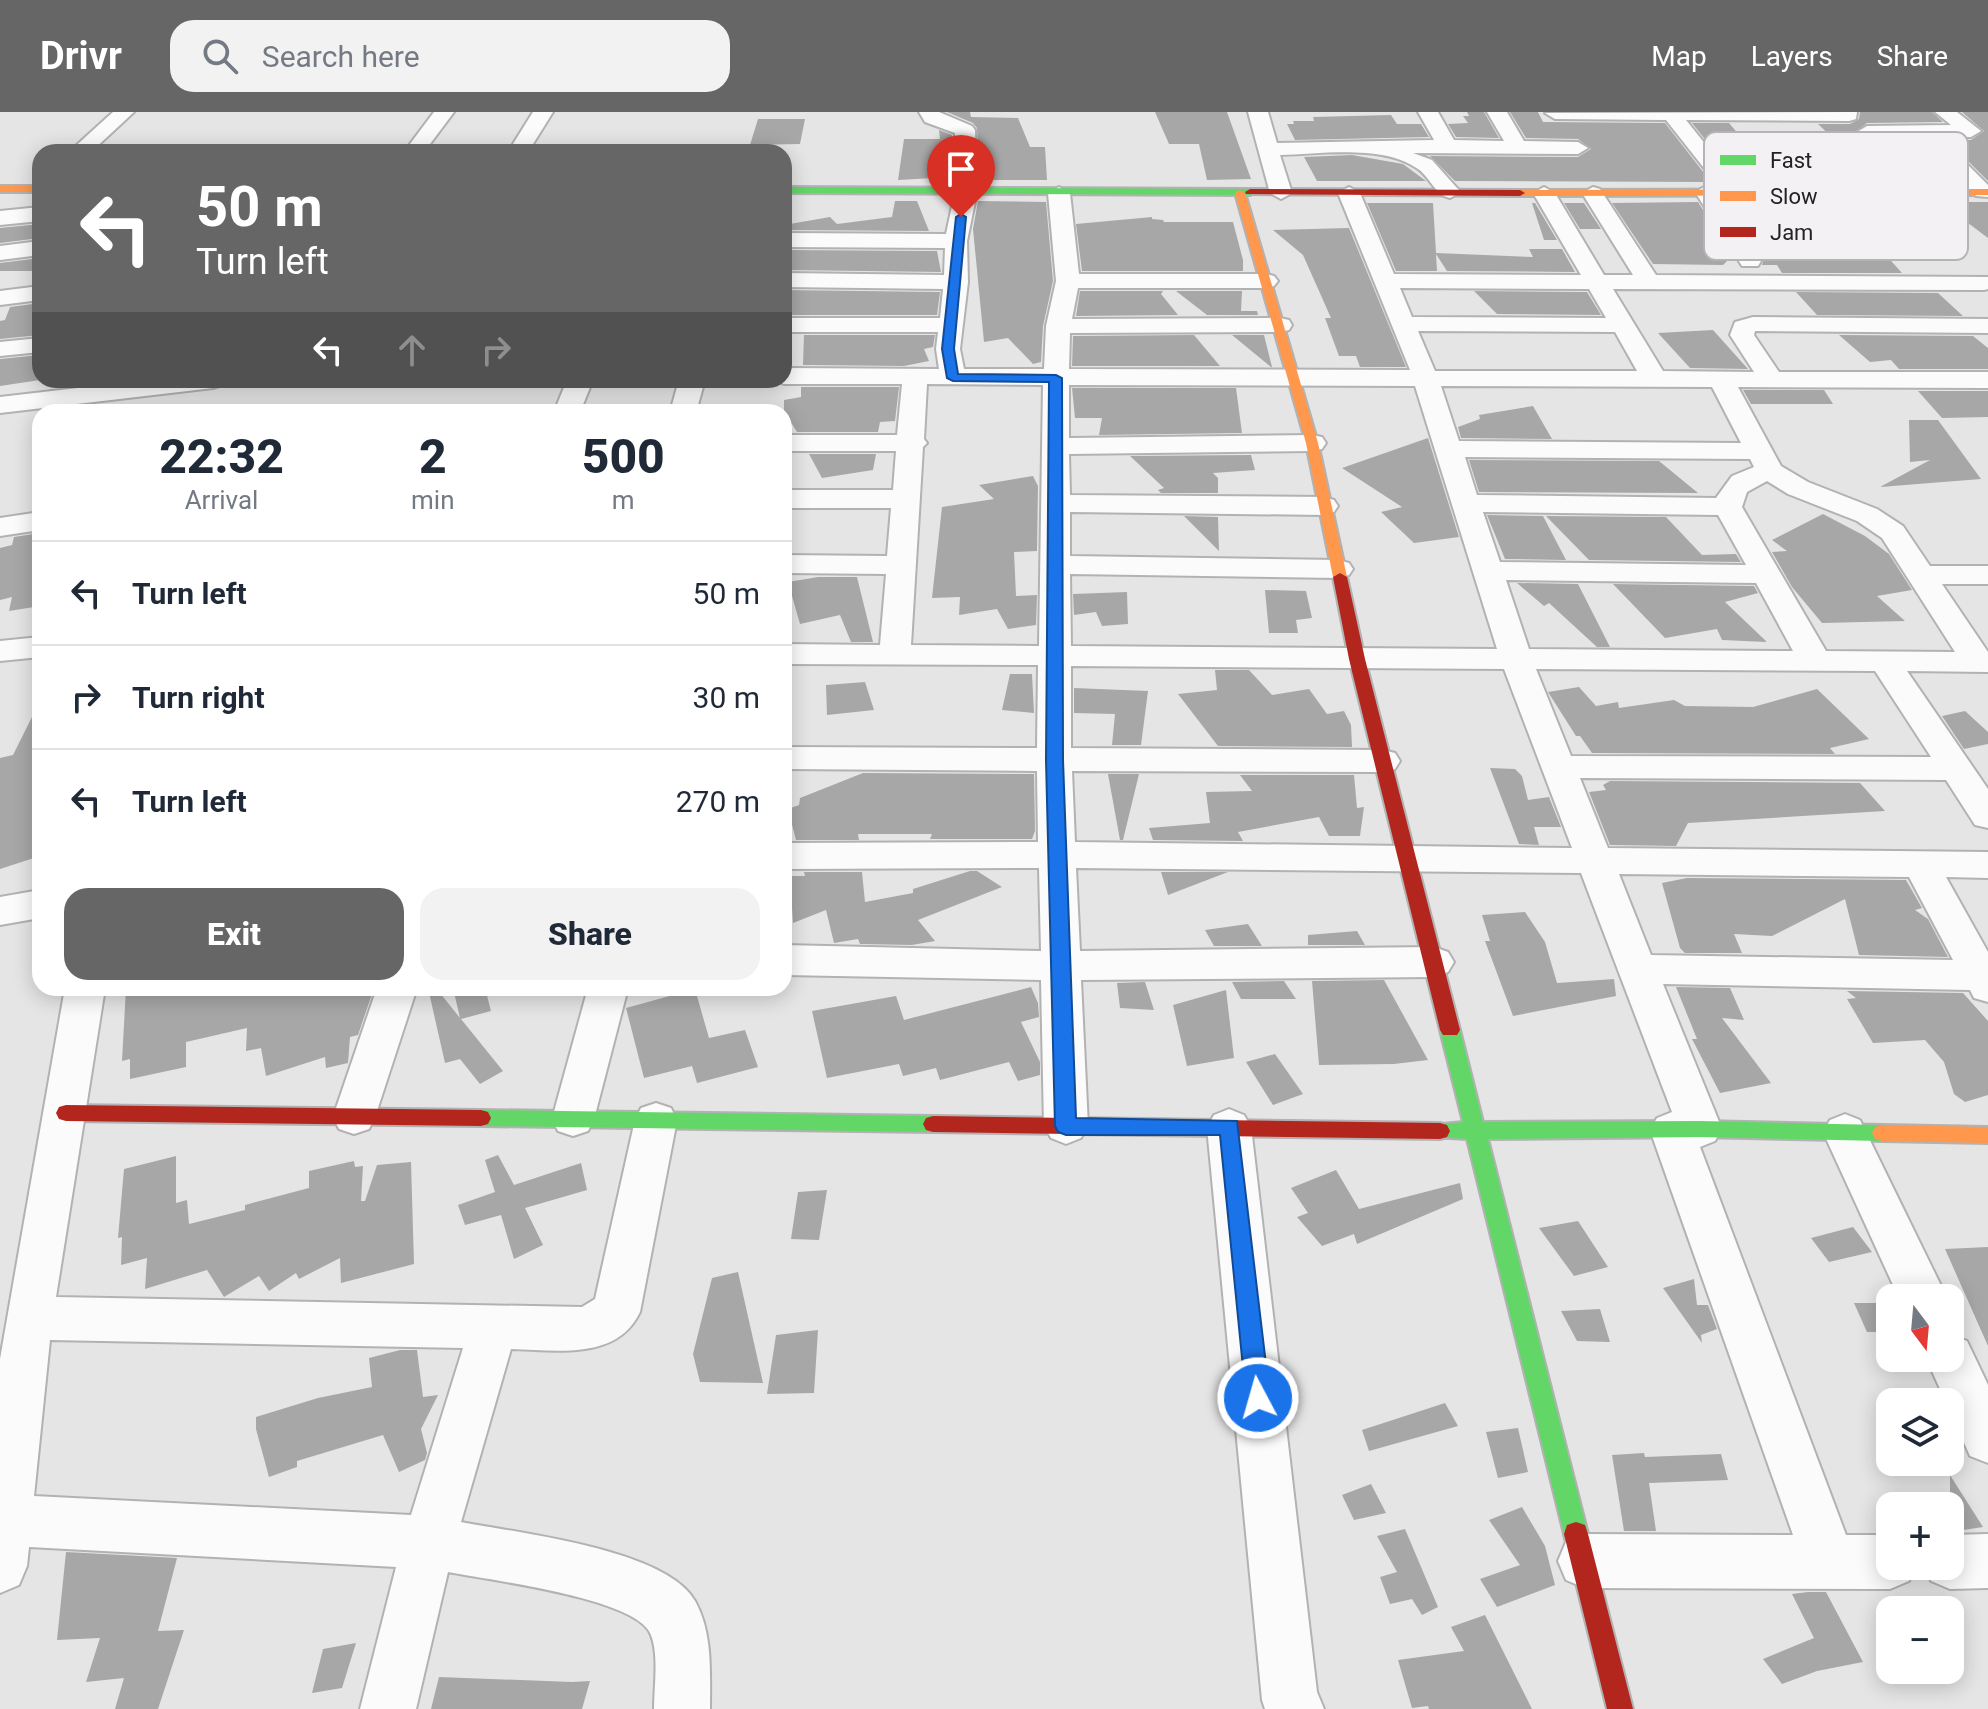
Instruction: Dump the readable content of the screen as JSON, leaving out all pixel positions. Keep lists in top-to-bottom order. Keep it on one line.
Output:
{"legend":["Fast","Slow","Jam"],"north":"bottom","page":{"header":"Drivr","search":"Search here","nav":["Map","Layers","Share"],"turn":["50 m","Turn left"],"eta":["22:32","Arrival","2","min","500","m"],"list":[{"name":"Turn left","value":"50 m"},{"name":"Turn right","value":"30 m"},{"name":"Turn left","value":"270 m"}],"buttons":["Exit","Share"],"map_buttons":["+","−"]}}
